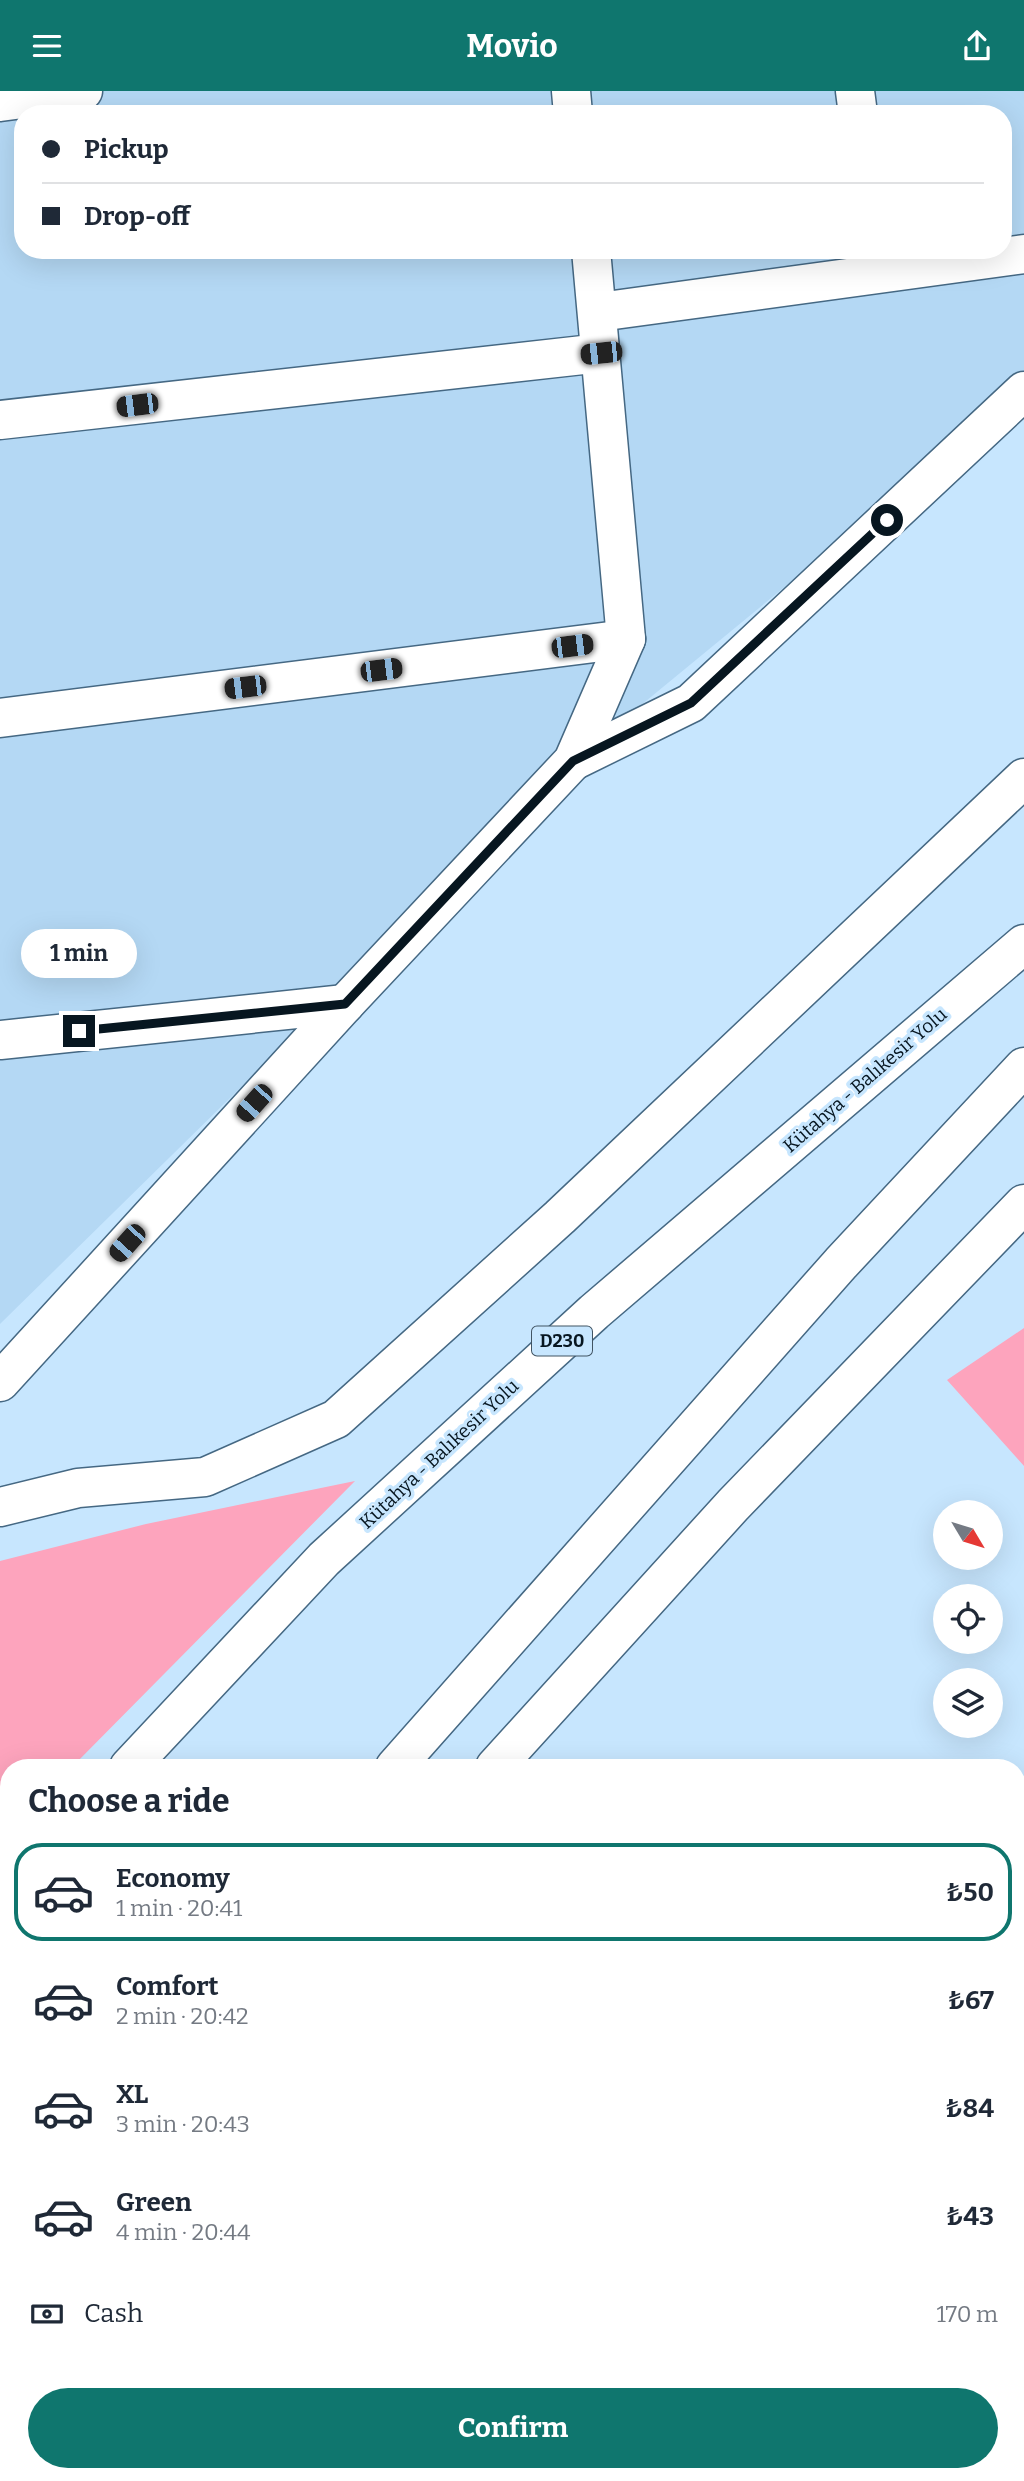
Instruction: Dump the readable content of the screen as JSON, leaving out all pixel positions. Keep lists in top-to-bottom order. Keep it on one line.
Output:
{"streets":{"main road":["Kütahya - Balıkesir Yolu","D230"]},"north":"bottom right","page":{"header":"Movio","banner":["Pickup","Drop-off"],"bubble":"1 min","heading":"Choose a ride","list":[{"name":"Economy","note":"1 min · 20:41","value":"₺50"},{"name":"Comfort","note":"2 min · 20:42","value":"₺67"},{"name":"XL","note":"3 min · 20:43","value":"₺84"},{"name":"Green","note":"4 min · 20:44","value":"₺43"}],"pay":["Cash","170 m"],"buttons":"Confirm"}}
